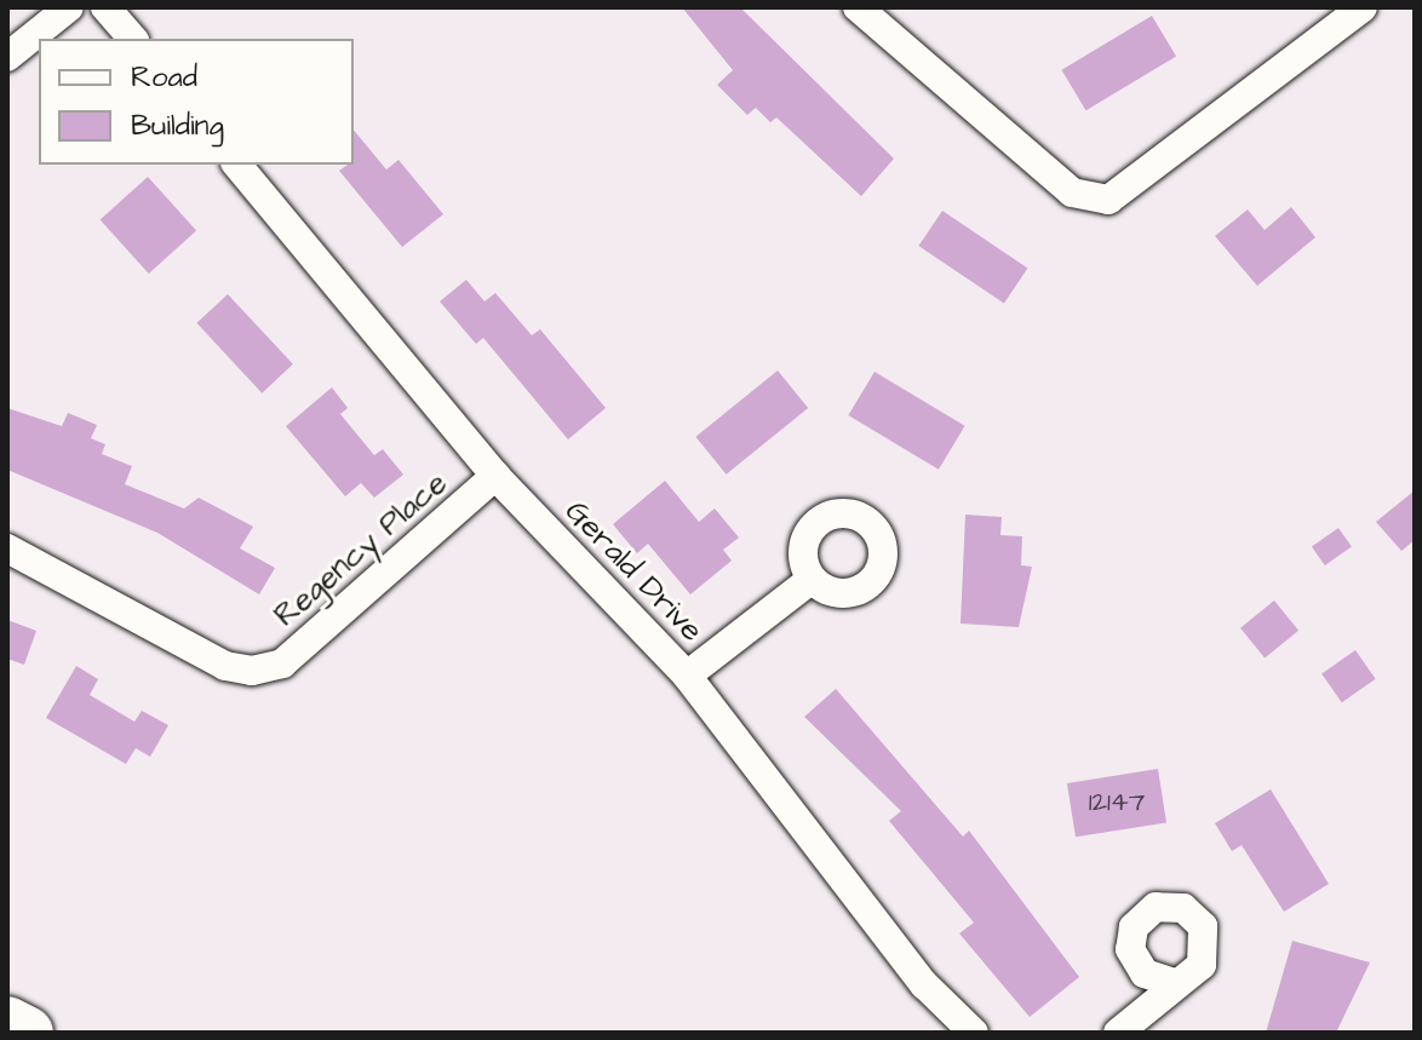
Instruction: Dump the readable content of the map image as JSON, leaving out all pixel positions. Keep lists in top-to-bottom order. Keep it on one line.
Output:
{"streets":{"street":["Regency Place","Gerald Drive"]},"crossings":[["Regency Place","Gerald Drive"]],"house_numbers":["12147"],"legend":["Road","Building"]}
